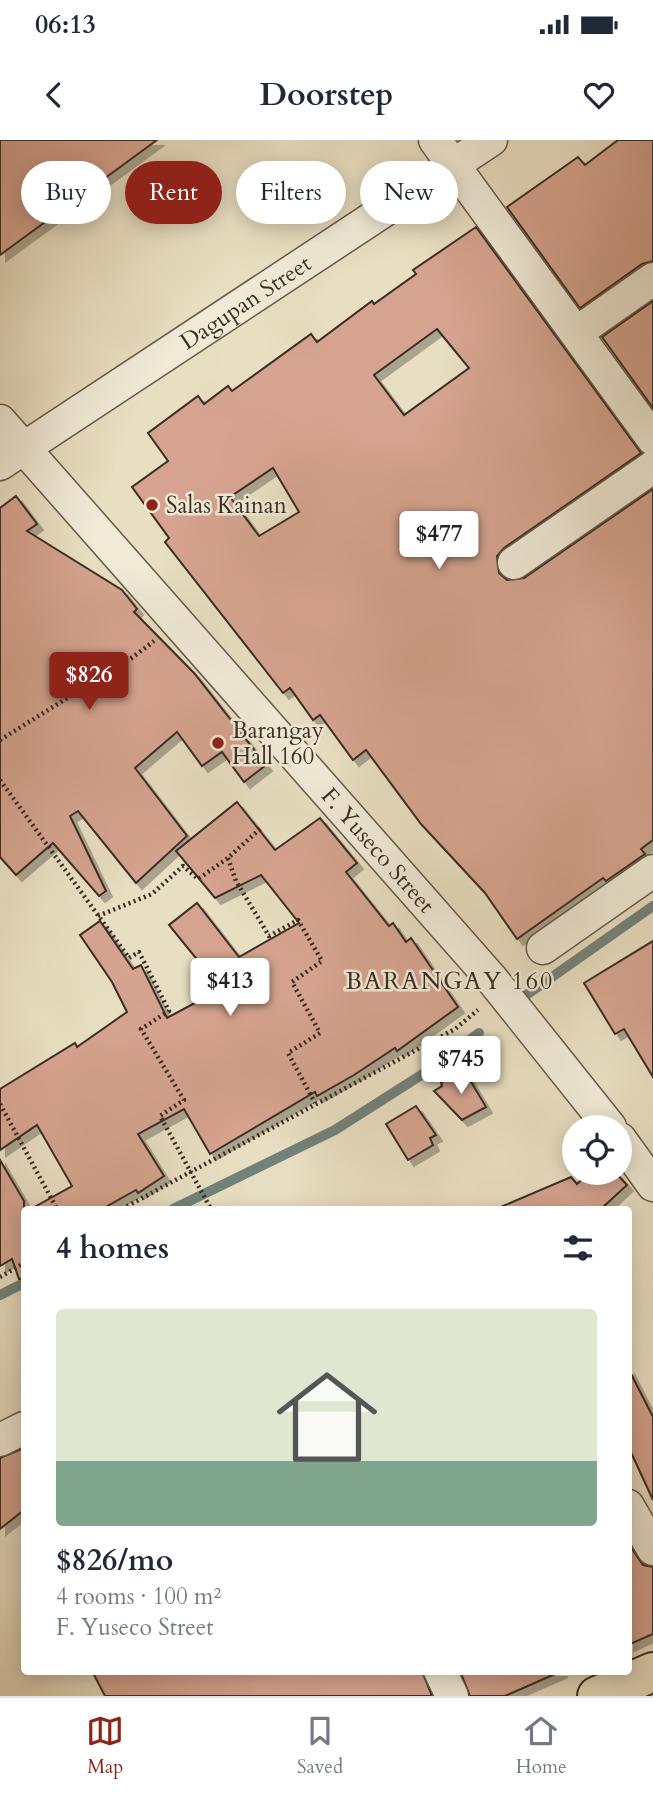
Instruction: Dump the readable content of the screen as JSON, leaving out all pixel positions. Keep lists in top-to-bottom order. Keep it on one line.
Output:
{"streets":{"street":["Dagupan Street","F. Yuseco Street"]},"crossings":[["Dagupan Street","F. Yuseco Street"]],"districts":["BARANGAY 160"],"places":["Salas Kainan","Barangay Hall 160"],"page":{"status":"06:13","header":"Doorstep","chip":["Buy","Rent","Filters","New"],"price":["$477","$826","$413","$745"],"heading":"4 homes","list":[{"name":"$826/mo","note":"4 rooms · 100 m² · F. Yuseco Street"}],"tabs":["Map","Saved","Home"]}}
